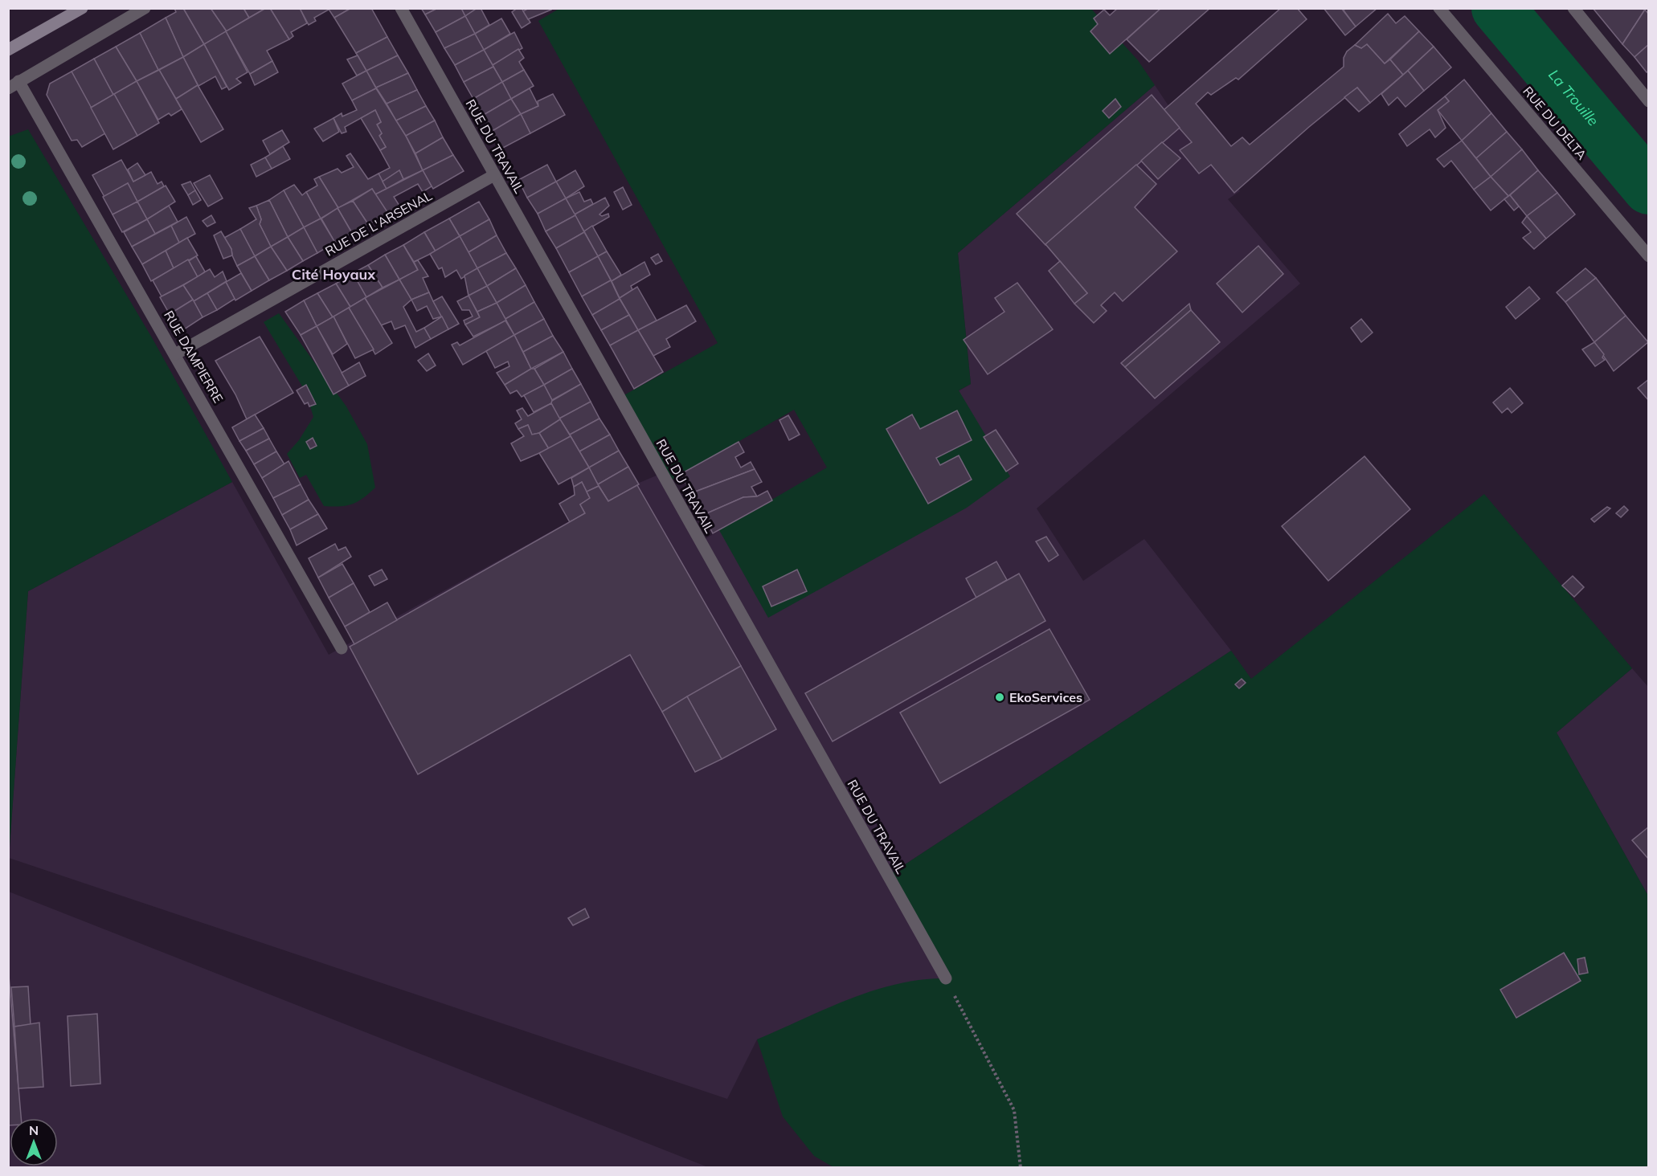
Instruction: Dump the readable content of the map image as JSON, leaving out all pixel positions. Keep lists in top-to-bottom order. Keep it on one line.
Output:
{"streets":{"street":["RUE DU DELTA","RUE DU TRAVAIL","RUE DE L'ARSENAL","RUE DAMPIERRE"]},"crossings":[["RUE DU TRAVAIL","RUE DE L'ARSENAL"],["RUE DE L'ARSENAL","RUE DAMPIERRE"]],"districts":["Cité Hoyaux"],"water":["La Trouille"],"places":["EkoServices"],"north":"top"}
